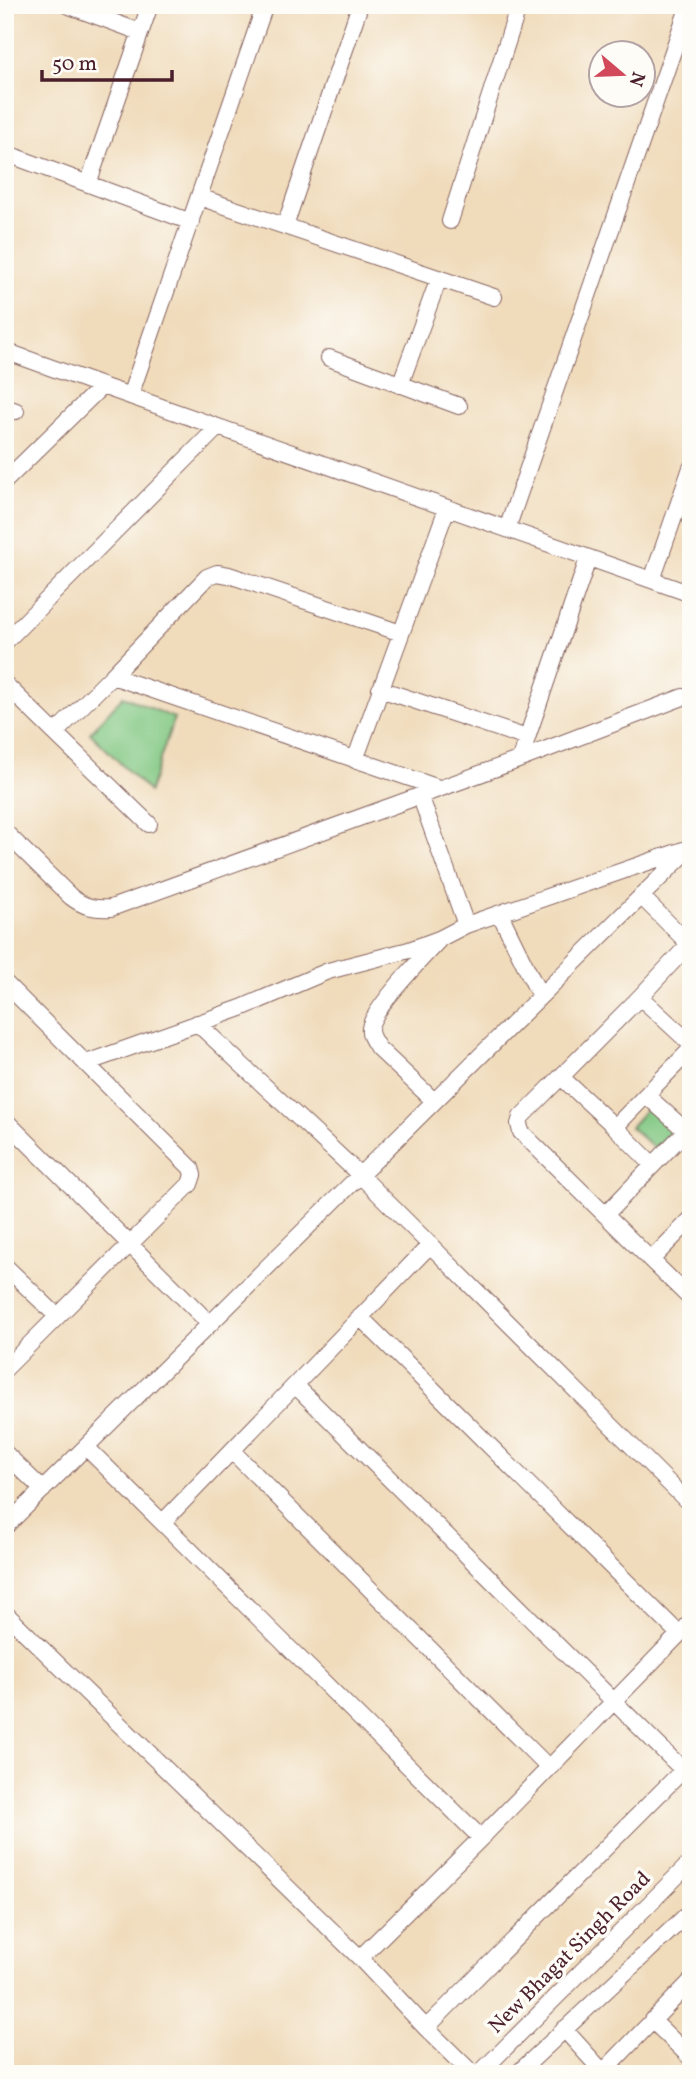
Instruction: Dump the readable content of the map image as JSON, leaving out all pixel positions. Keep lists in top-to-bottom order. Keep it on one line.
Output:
{"streets":{"street":["New Bhagat Singh Road"]},"scale_bar":"50 m","north":"right"}
